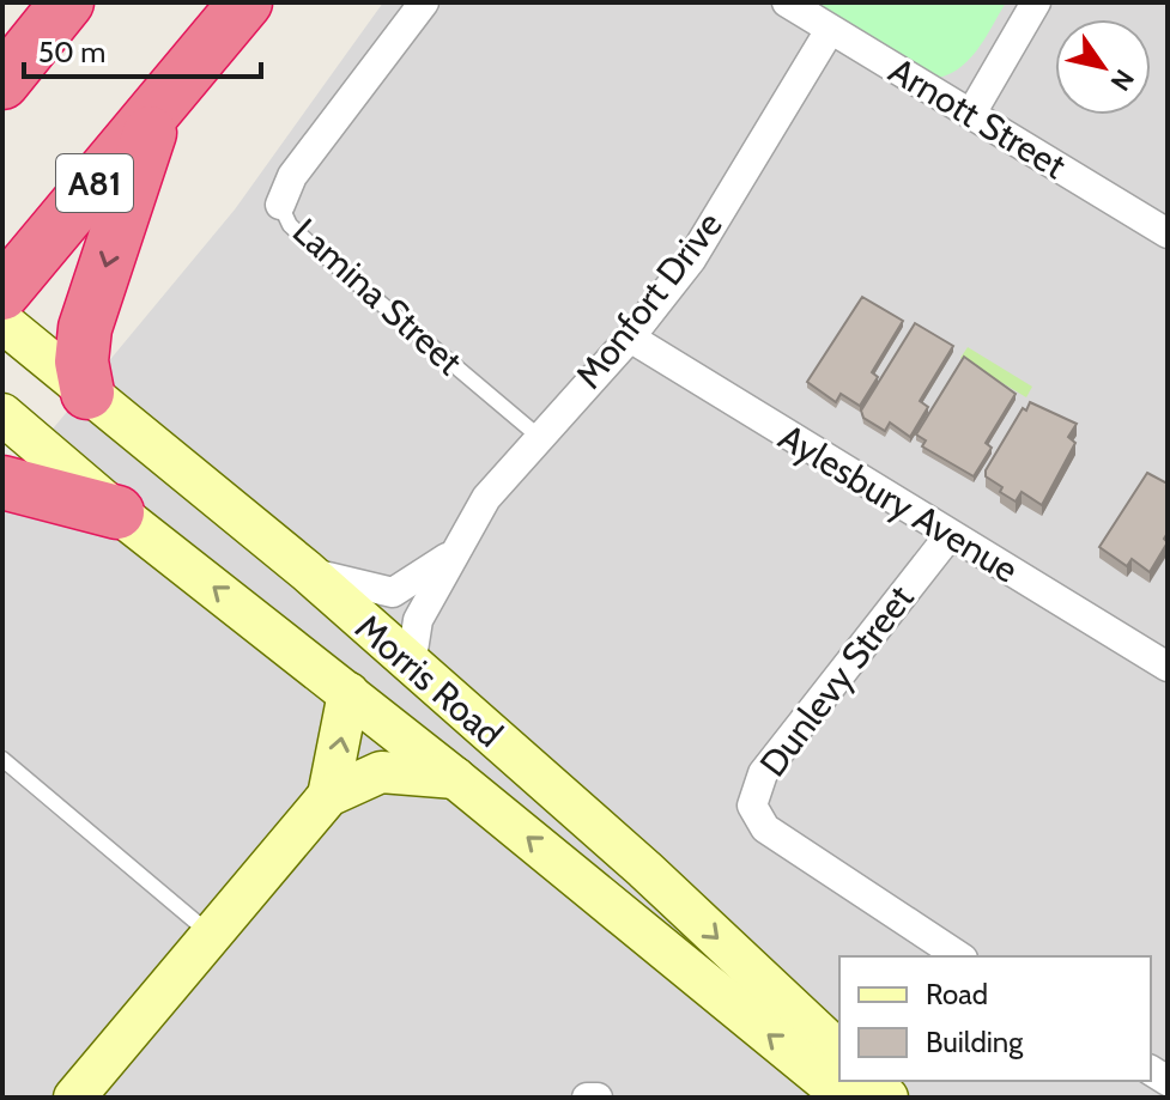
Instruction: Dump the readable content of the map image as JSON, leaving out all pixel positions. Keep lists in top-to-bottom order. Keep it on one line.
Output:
{"streets":{"highway":["A81"],"street":["Arnott Street","Lamina Street","Monfort Drive","Aylesbury Avenue","Morris Road","Dunlevy Street"]},"crossings":[["Arnott Street","Monfort Drive"],["Lamina Street","Monfort Drive"],["Monfort Drive","Aylesbury Avenue"],["Monfort Drive","Morris Road"],["Aylesbury Avenue","Dunlevy Street"]],"legend":["Road","Building"],"scale_bar":"50 m","north":"bottom right"}
